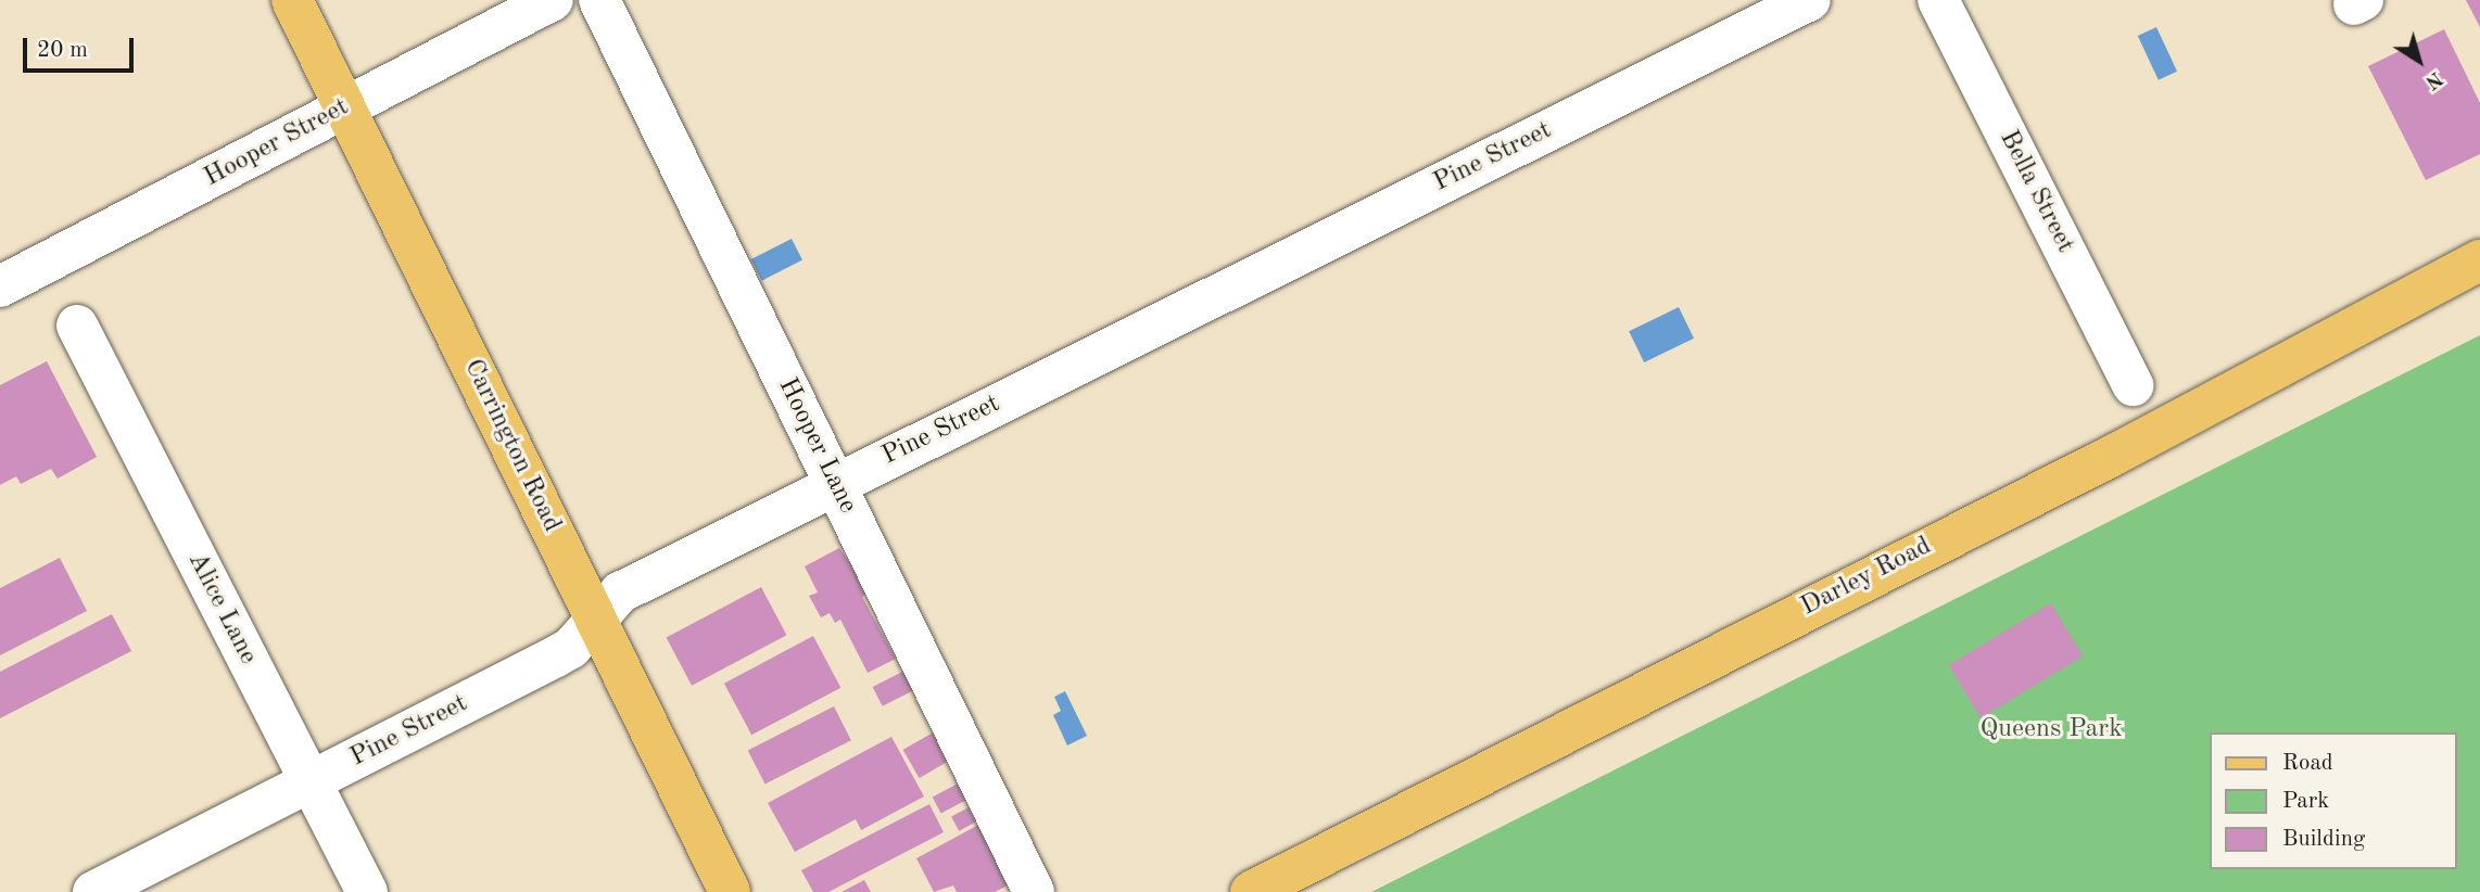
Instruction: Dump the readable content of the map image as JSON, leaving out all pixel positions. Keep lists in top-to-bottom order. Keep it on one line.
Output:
{"streets":{"main road":["Carrington Road","Darley Road"],"street":["Hooper Street","Pine Street","Bella Street","Hooper Lane","Alice Lane"]},"crossings":[["Hooper Street","Carrington Road"],["Pine Street","Carrington Road"],["Pine Street","Hooper Lane"],["Pine Street","Alice Lane"]],"parks":["Queens Park"],"legend":["Road","Park","Building"],"scale_bar":"20 m","north":"bottom right"}
